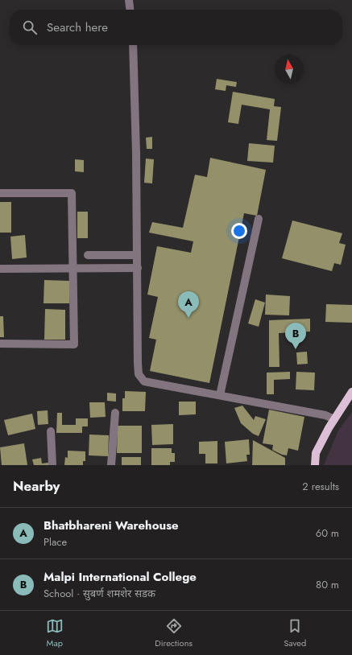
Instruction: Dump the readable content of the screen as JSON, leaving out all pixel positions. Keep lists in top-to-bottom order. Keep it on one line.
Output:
{"north":"top","page":{"search":"Search here","pins":["A","B"],"heading":["Nearby","2 results"],"list":[{"mark":"A","name":"Bhatbhareni Warehouse","note":"Place","value":"60 m"},{"mark":"B","name":"Malpi International College","note":"School · सुबर्ण शमशेर सडक","value":"80 m"}],"nav":["Map","Directions","Saved"]}}
